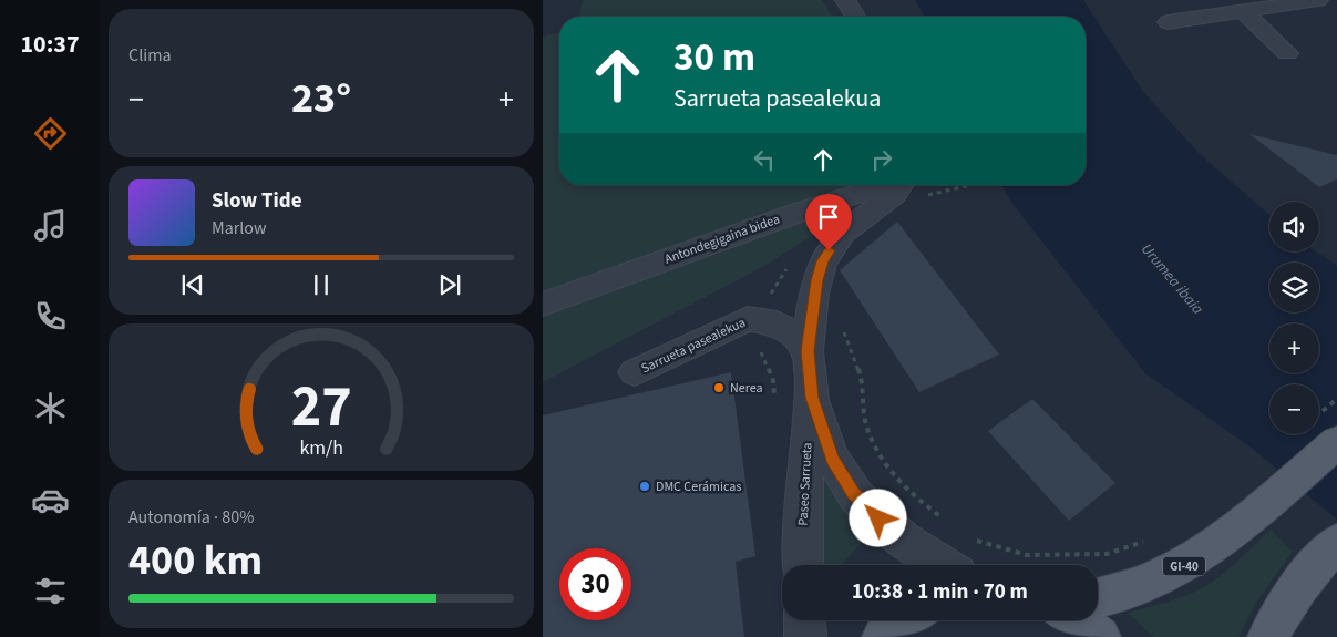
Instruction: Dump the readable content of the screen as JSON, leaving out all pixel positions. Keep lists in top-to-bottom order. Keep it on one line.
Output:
{"streets":{"main road":["GI-40"],"street":["Antondegigaina bidea","Sarrueta pasealekua","Paseo Sarrueta"]},"water":["Urumea ibaia"],"places":["Nerea","DMC Cerámicas"],"page":{"tabs":"10:37","tile":["Clima",["Autonomía · 80%","400 km"]],"turn":["30 m","Sarrueta pasealekua"],"heat":["−","23°","+"],"song":["Slow Tide","Marlow"],"map_buttons":["+","−"],"limit":"30","trip":"10:38 · 1 min · 70 m","gauge":["27","km/h"]}}
